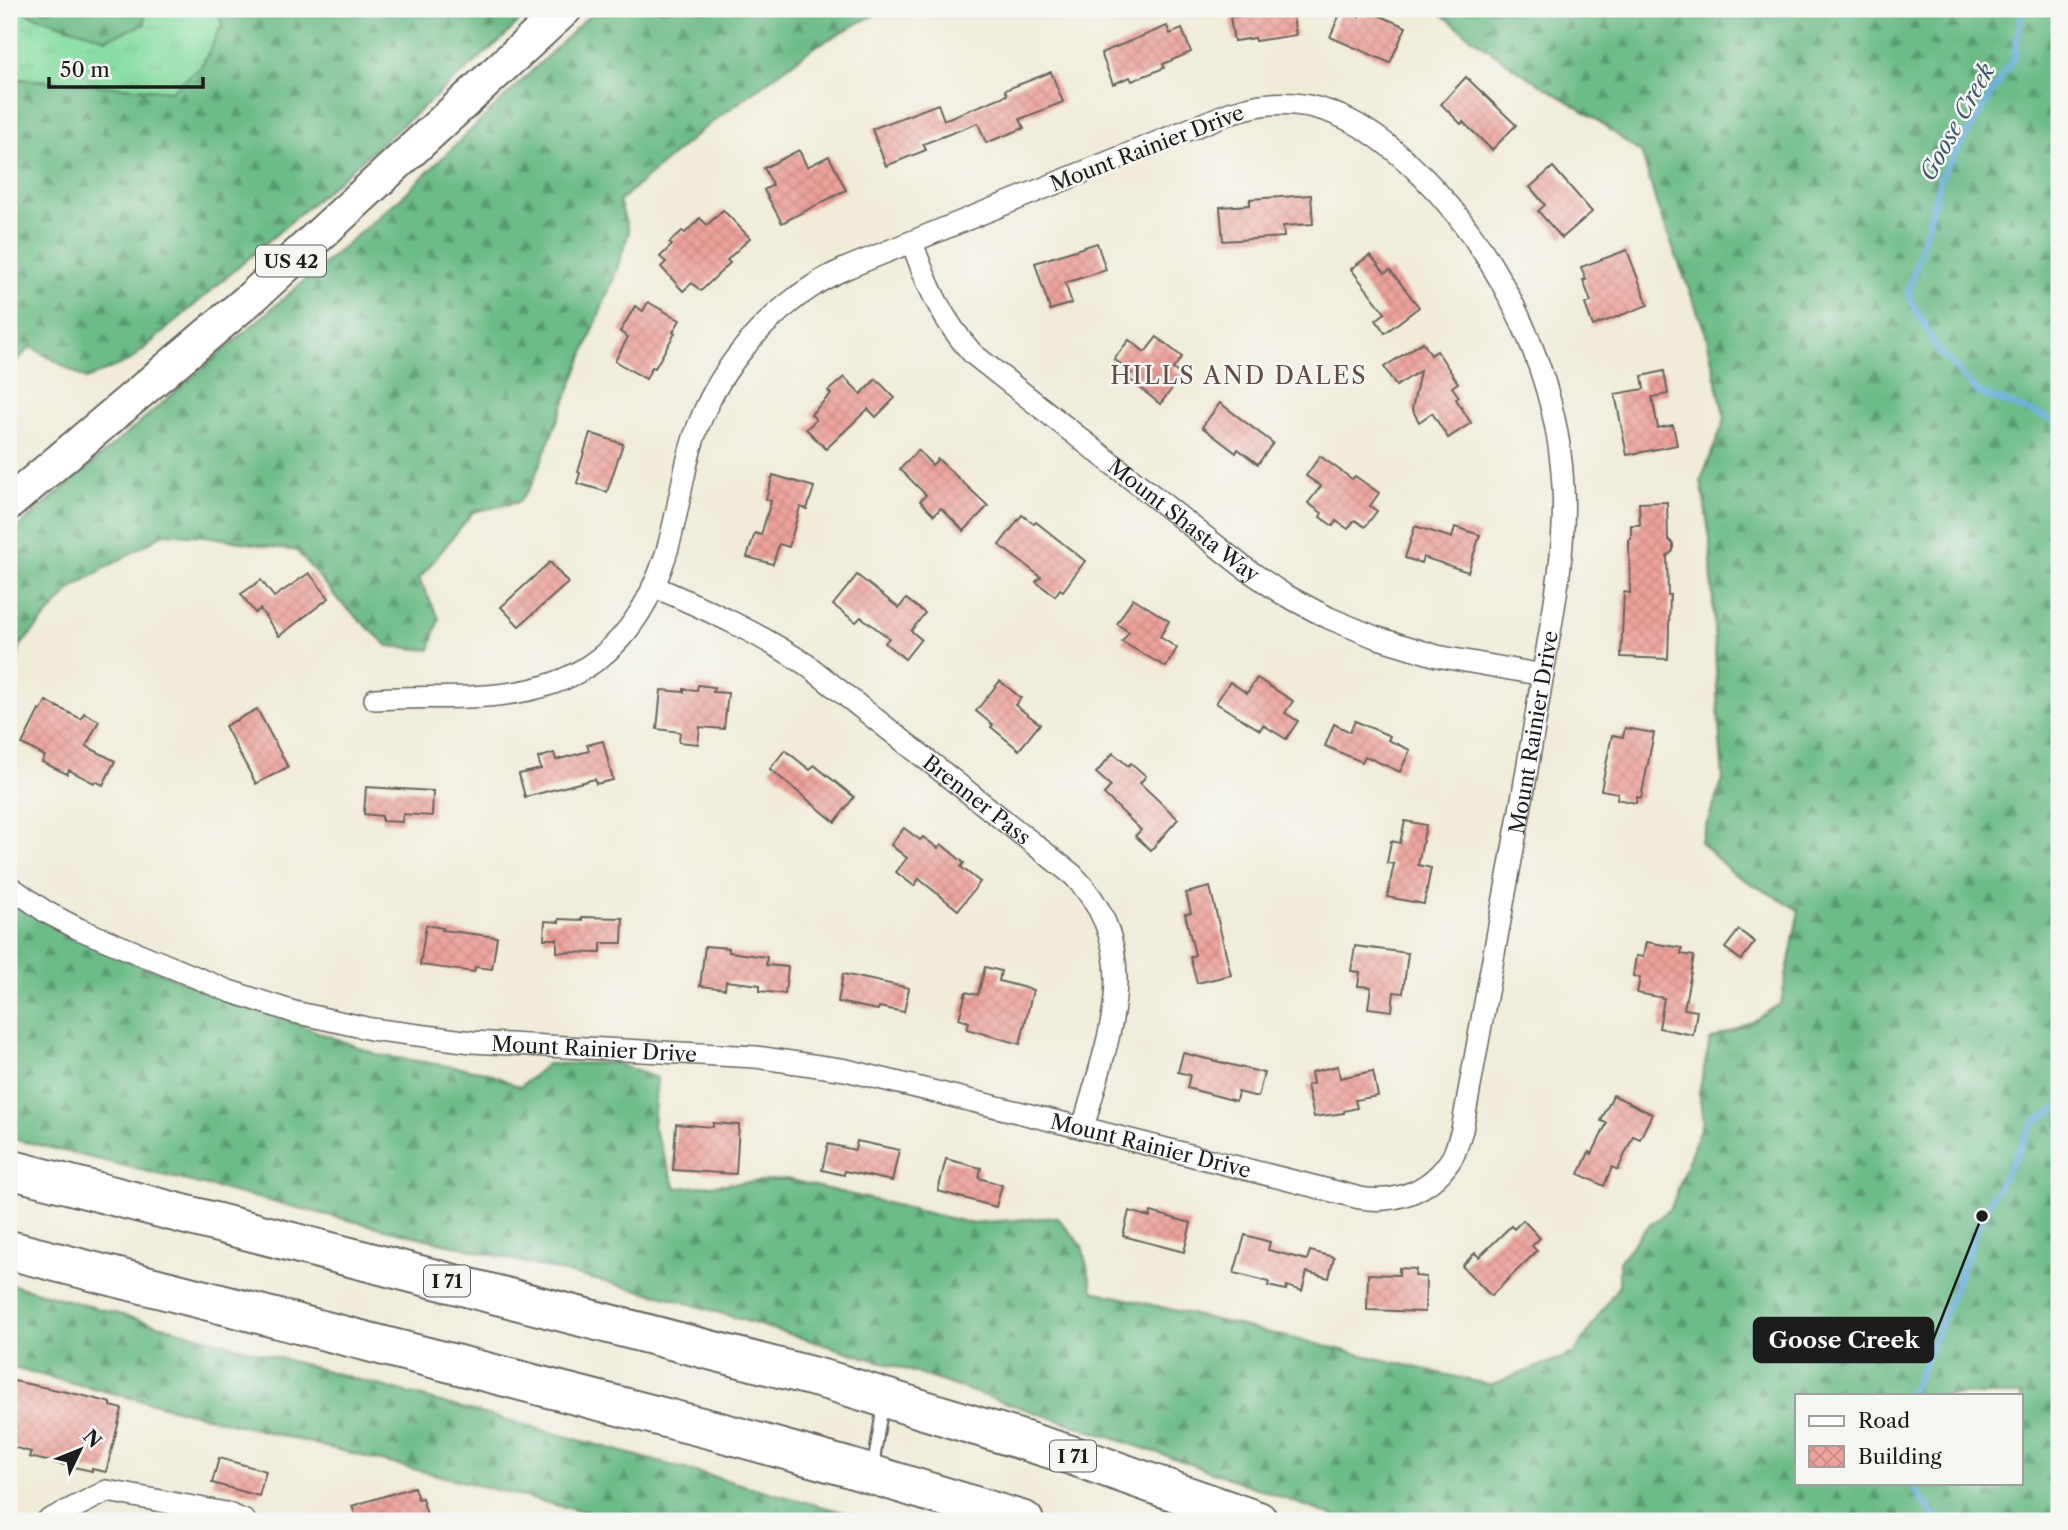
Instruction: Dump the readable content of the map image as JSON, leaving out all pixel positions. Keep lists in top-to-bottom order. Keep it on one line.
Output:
{"streets":{"highway":["I 71"],"main road":["US 42"],"street":["Mount Rainier Drive","Mount Shasta Way","Brenner Pass"]},"crossings":[["Mount Rainier Drive","Mount Shasta Way"],["Mount Rainier Drive","Brenner Pass"]],"districts":["HILLS AND DALES"],"water":["Goose Creek"],"places":["Goose Creek"],"legend":["Road","Building"],"scale_bar":"50 m","north":"top right"}
